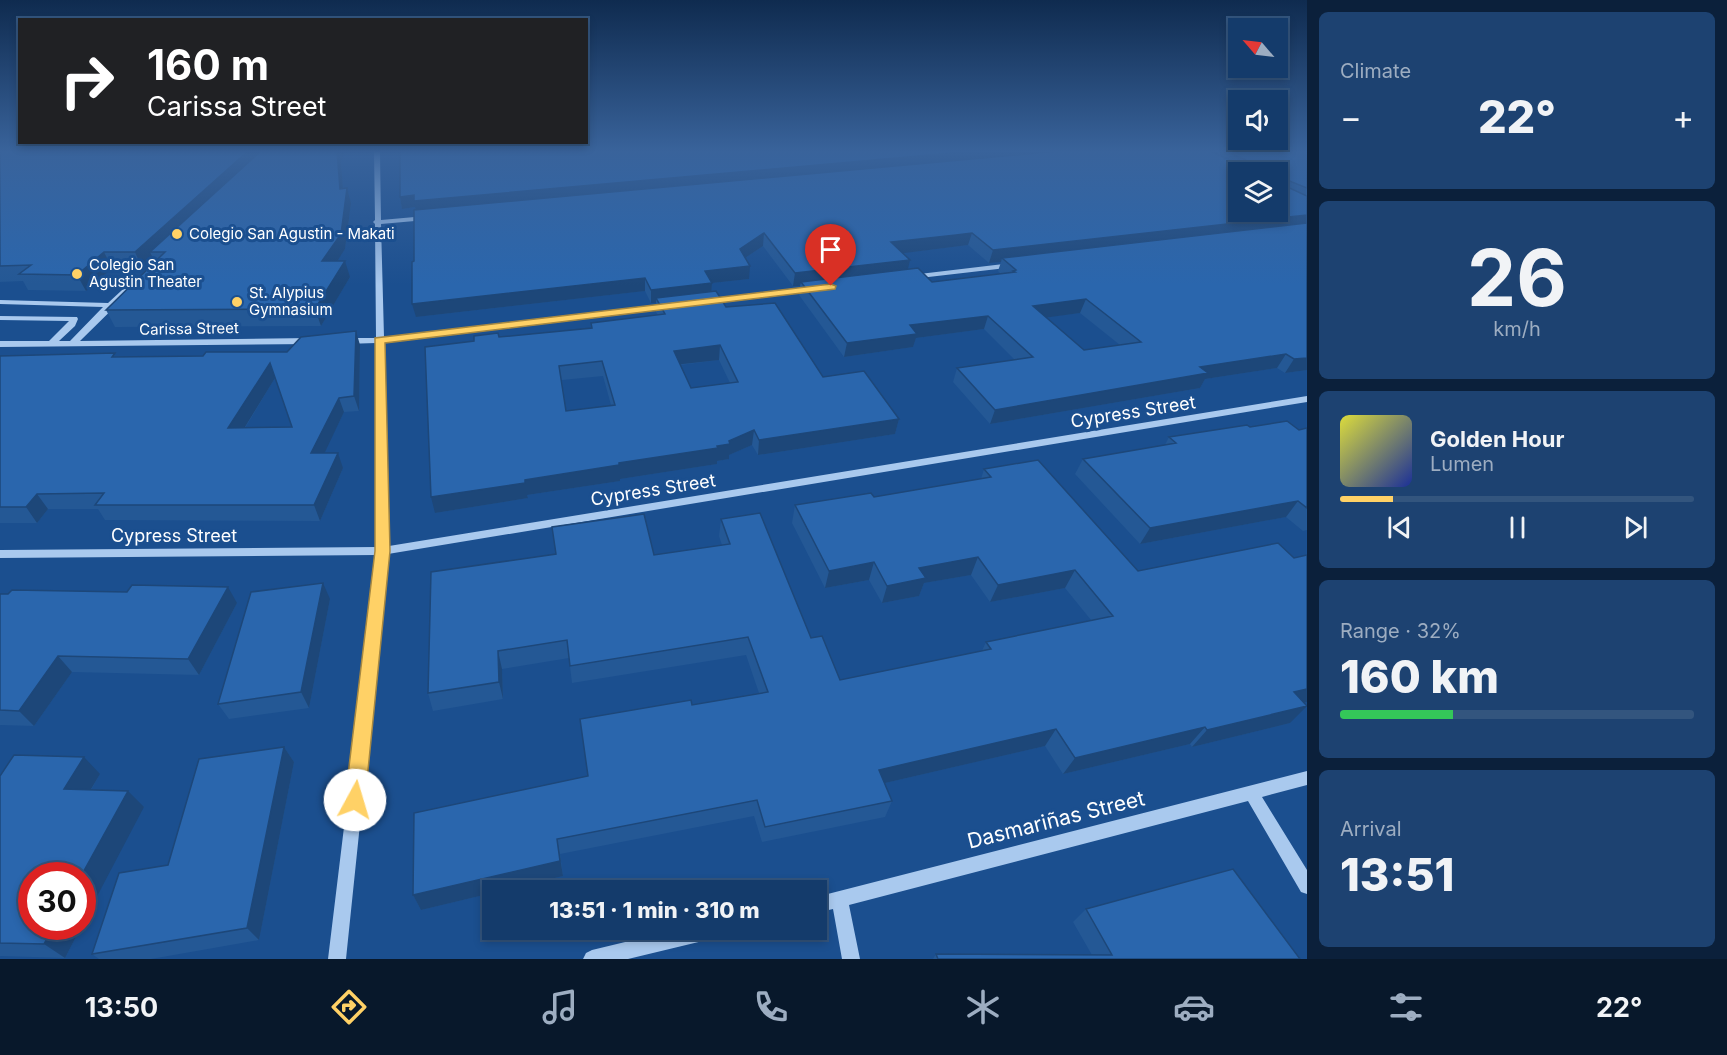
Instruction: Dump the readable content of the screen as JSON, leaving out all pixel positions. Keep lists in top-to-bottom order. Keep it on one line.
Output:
{"streets":{"street":["Carissa Street","Cypress Street","Dasmariñas Street"]},"places":["Colegio San Agustin - Makati","Colegio San Agustin Theater","St. Alypius Gymnasium"],"north":"top left","page":{"tile":["Climate",["26","km/h"],["Range · 32%","160 km"],["Arrival","13:51"]],"turn":["160 m","Carissa Street"],"heat":["−","22°","+"],"song":["Golden Hour","Lumen"],"limit":"30","trip":"13:51 · 1 min · 310 m","tabs":["13:50","22°"]}}
